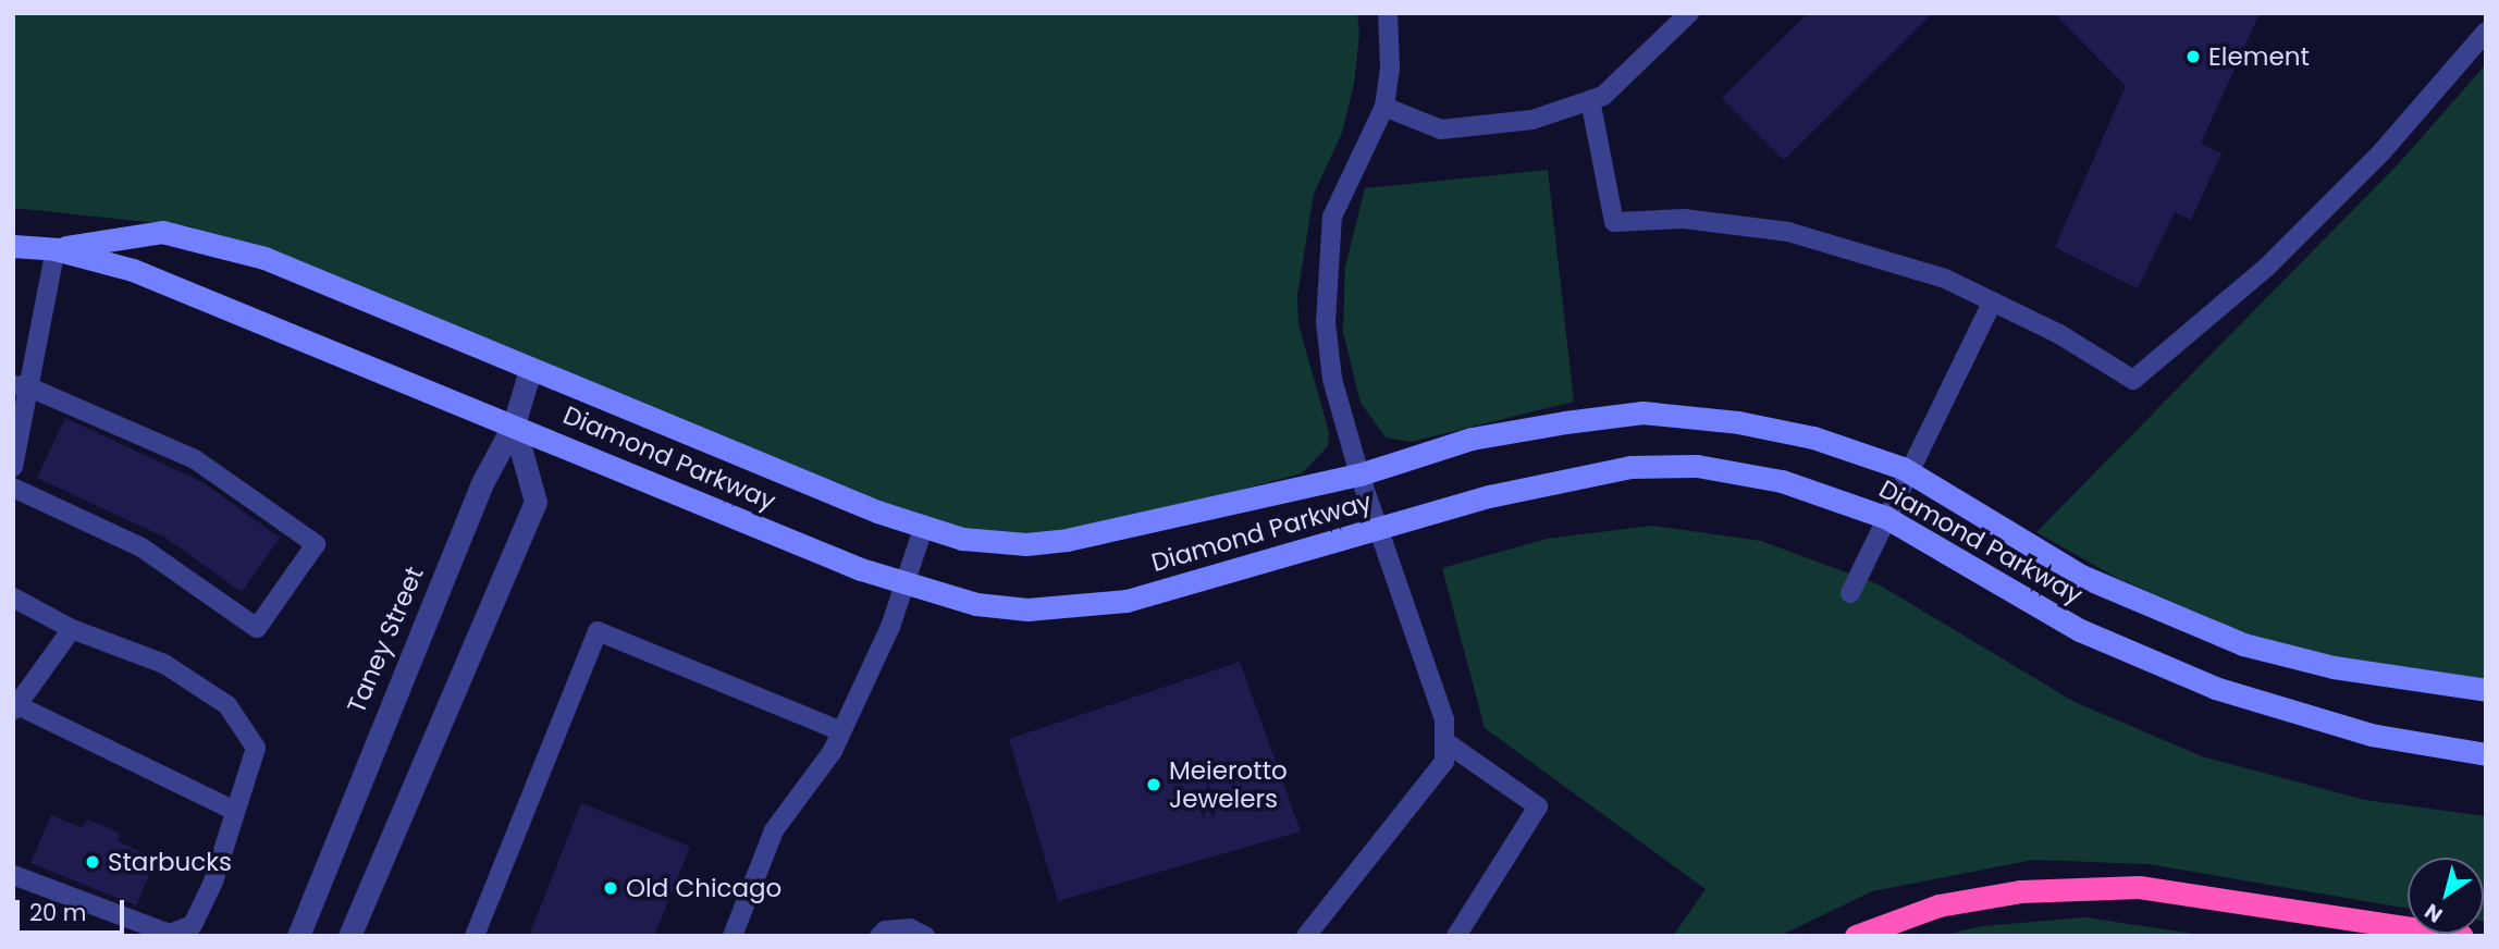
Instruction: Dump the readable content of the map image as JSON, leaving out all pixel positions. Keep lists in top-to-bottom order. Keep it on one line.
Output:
{"streets":{"street":["Diamond Parkway","Taney Street"]},"crossings":[["Diamond Parkway","Taney Street"]],"places":["Element","Meierotto Jewelers","Starbucks","Old Chicago"],"scale_bar":"20 m","north":"bottom left"}
